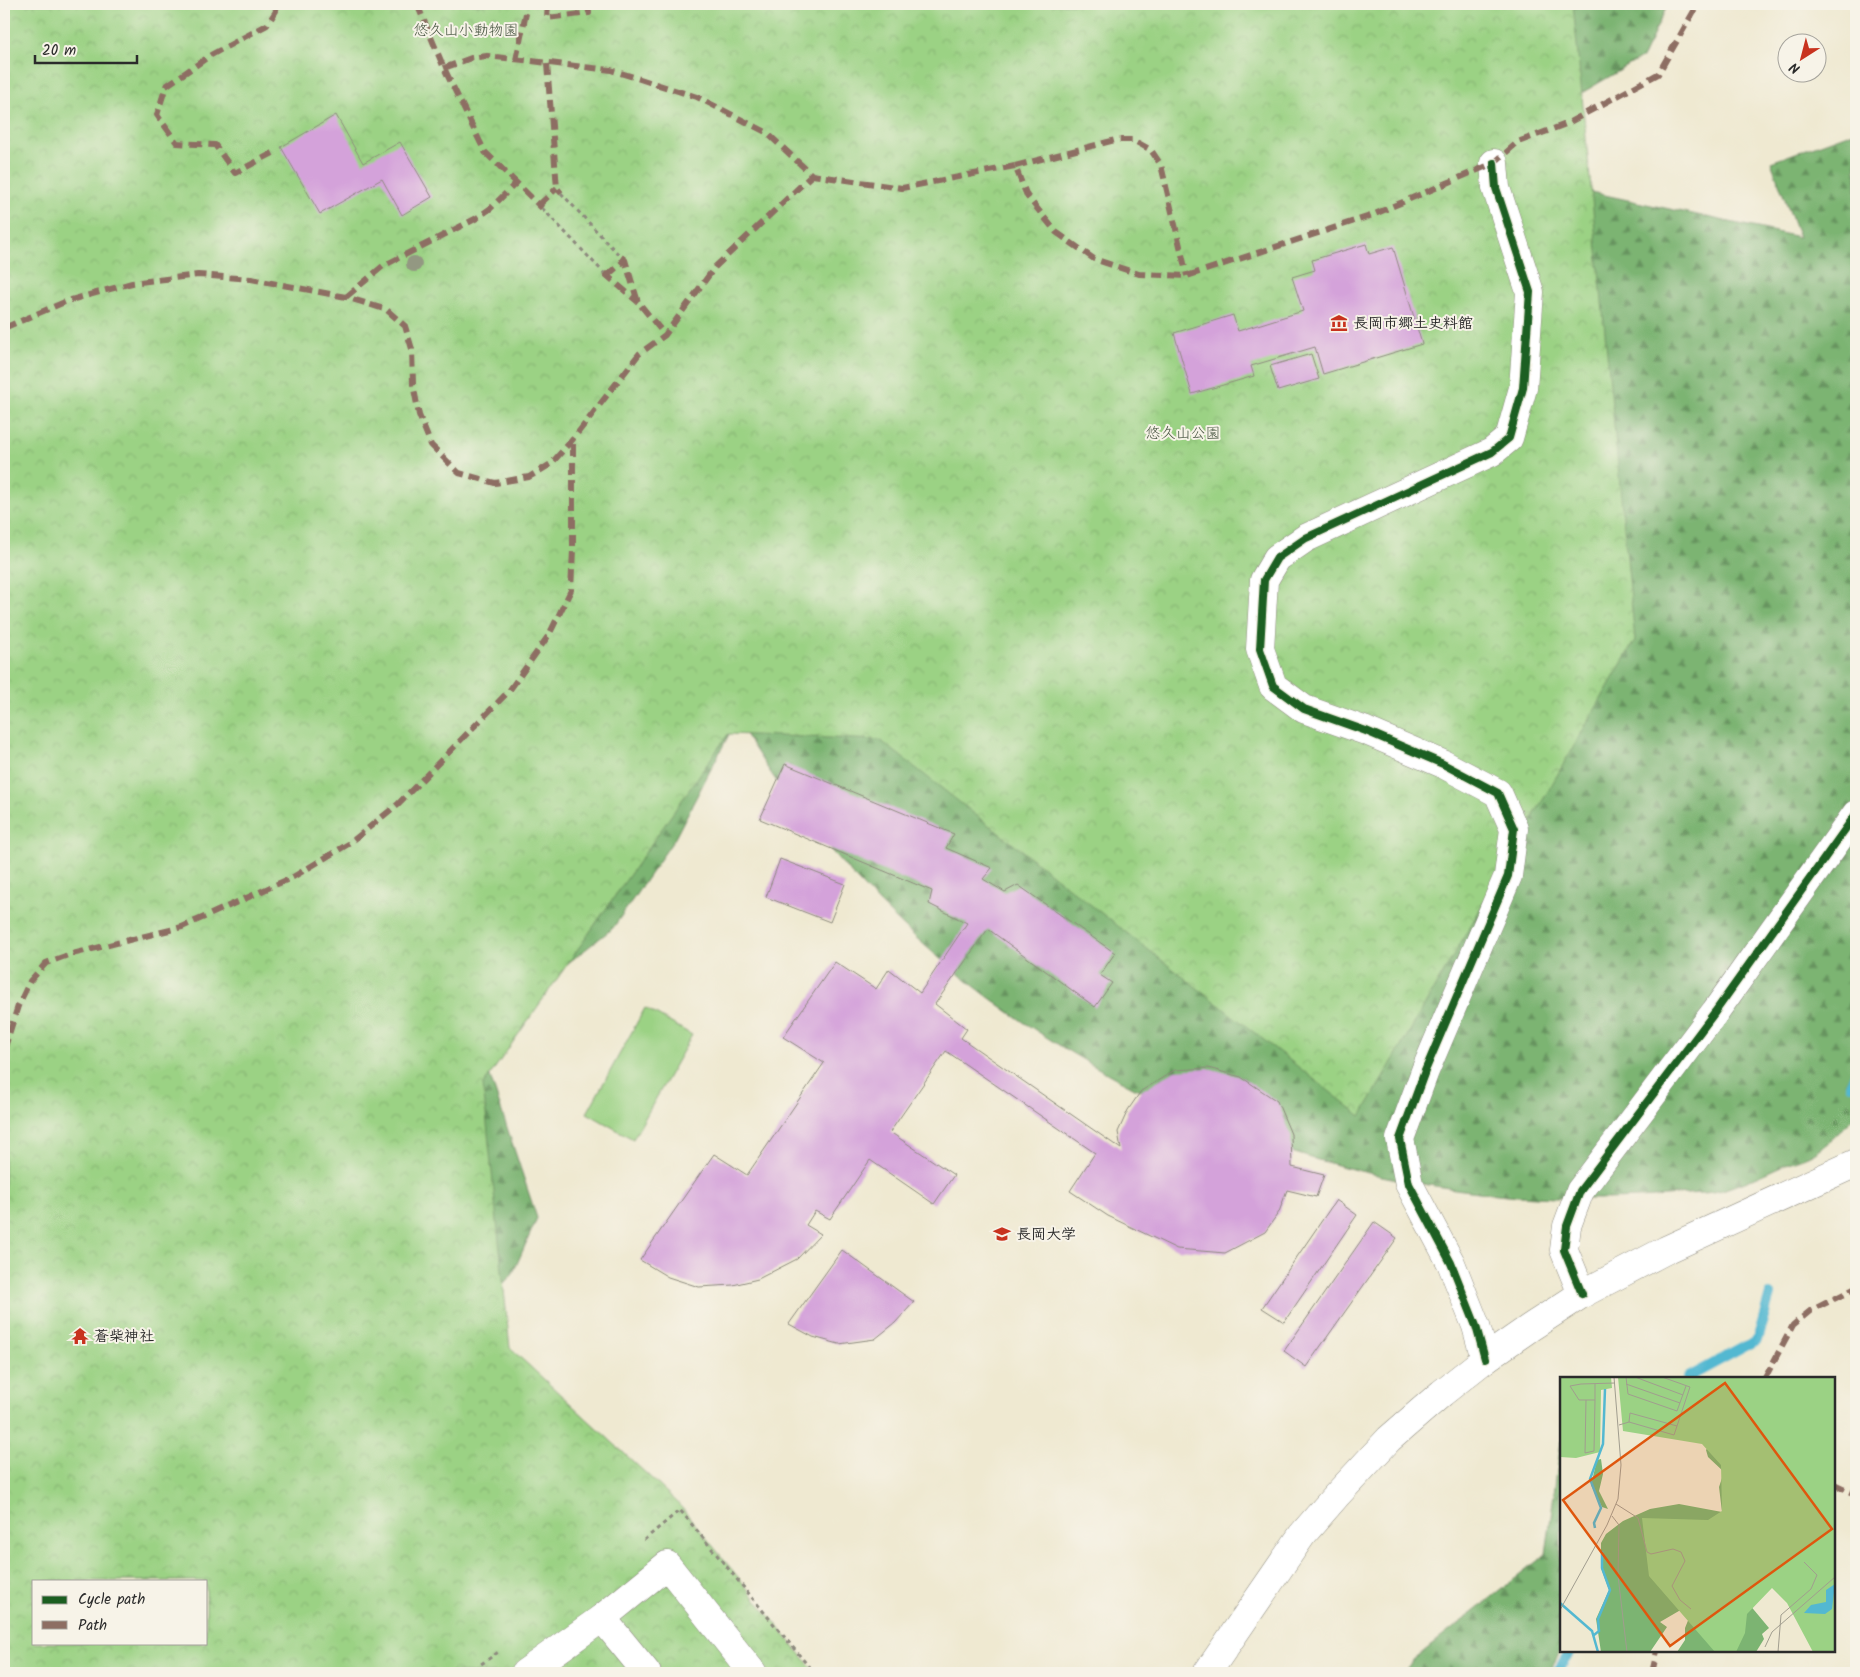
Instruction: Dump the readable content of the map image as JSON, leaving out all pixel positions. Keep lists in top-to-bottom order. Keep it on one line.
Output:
{"parks":["悠久山小動物園","悠久山公園"],"places":{"museum":["長岡市郷土史料館"],"school or university":["長岡大学"],"temple":["蒼柴神社"]},"legend":["Cycle path","Path"],"scale_bar":"20 m","north":"bottom left"}
